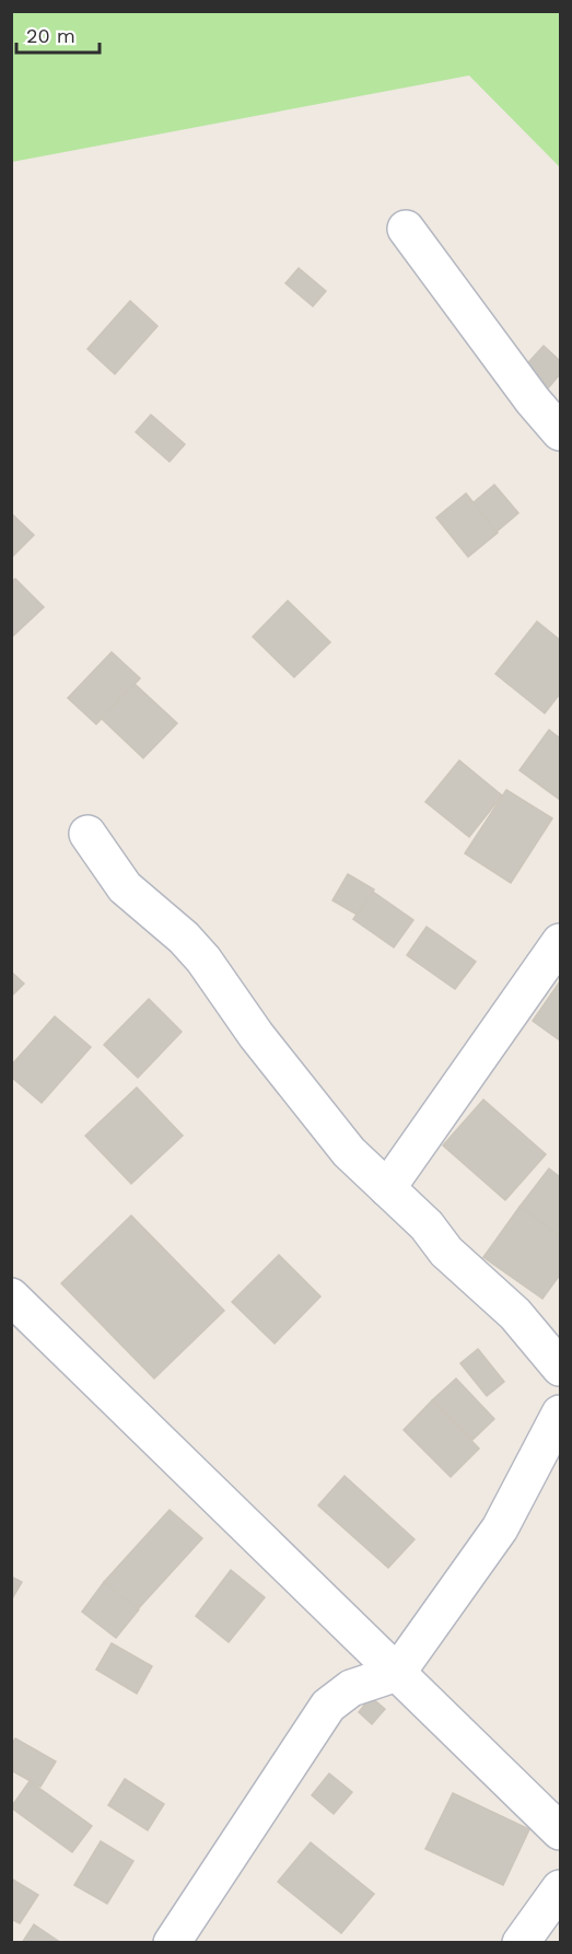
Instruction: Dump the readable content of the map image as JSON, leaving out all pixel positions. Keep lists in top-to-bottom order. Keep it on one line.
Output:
{"scale_bar":"20 m"}
